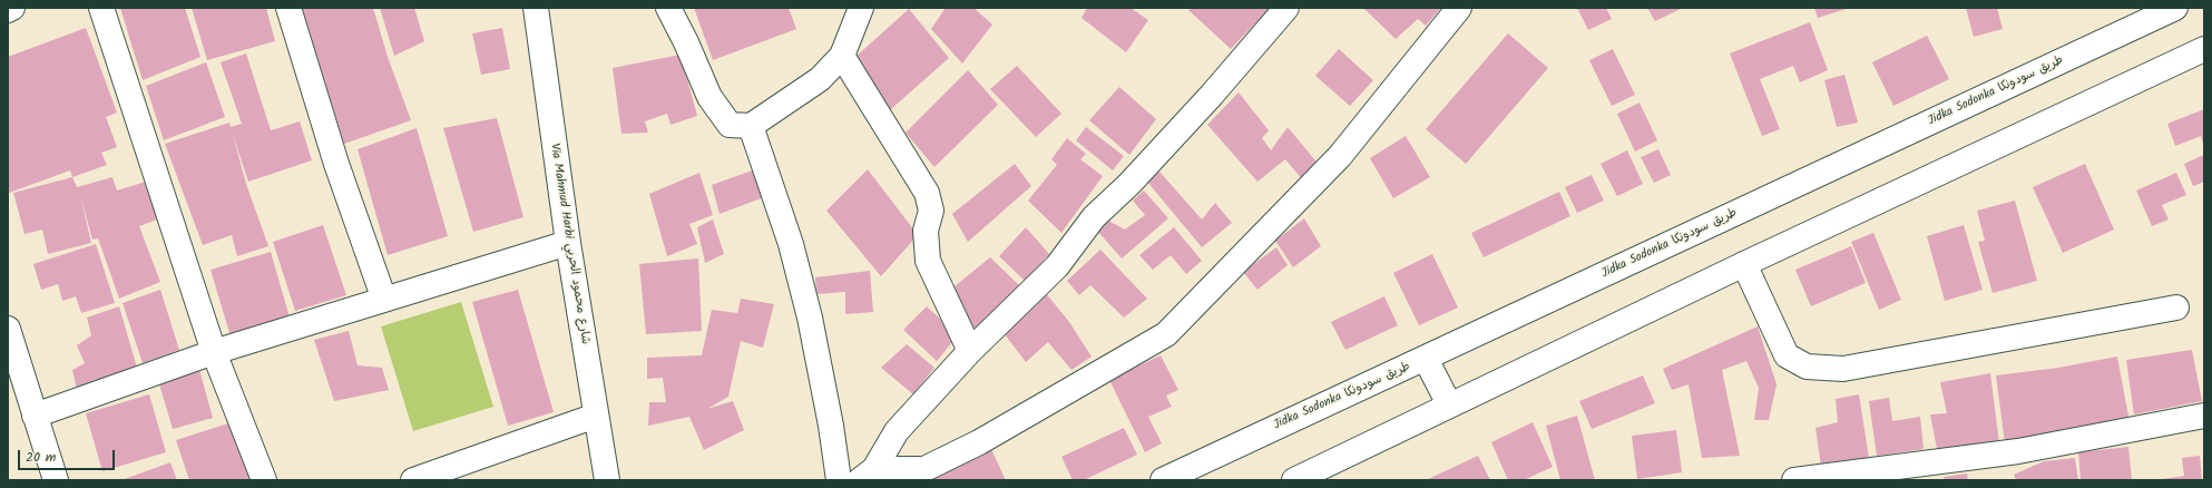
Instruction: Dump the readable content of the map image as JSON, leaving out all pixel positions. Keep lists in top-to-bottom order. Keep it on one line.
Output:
{"streets":{"street":["Jidka Sodonka طريق سودونكا","Via Mahmud Harbi شارع محمود الحربي"]},"scale_bar":"20 m"}
